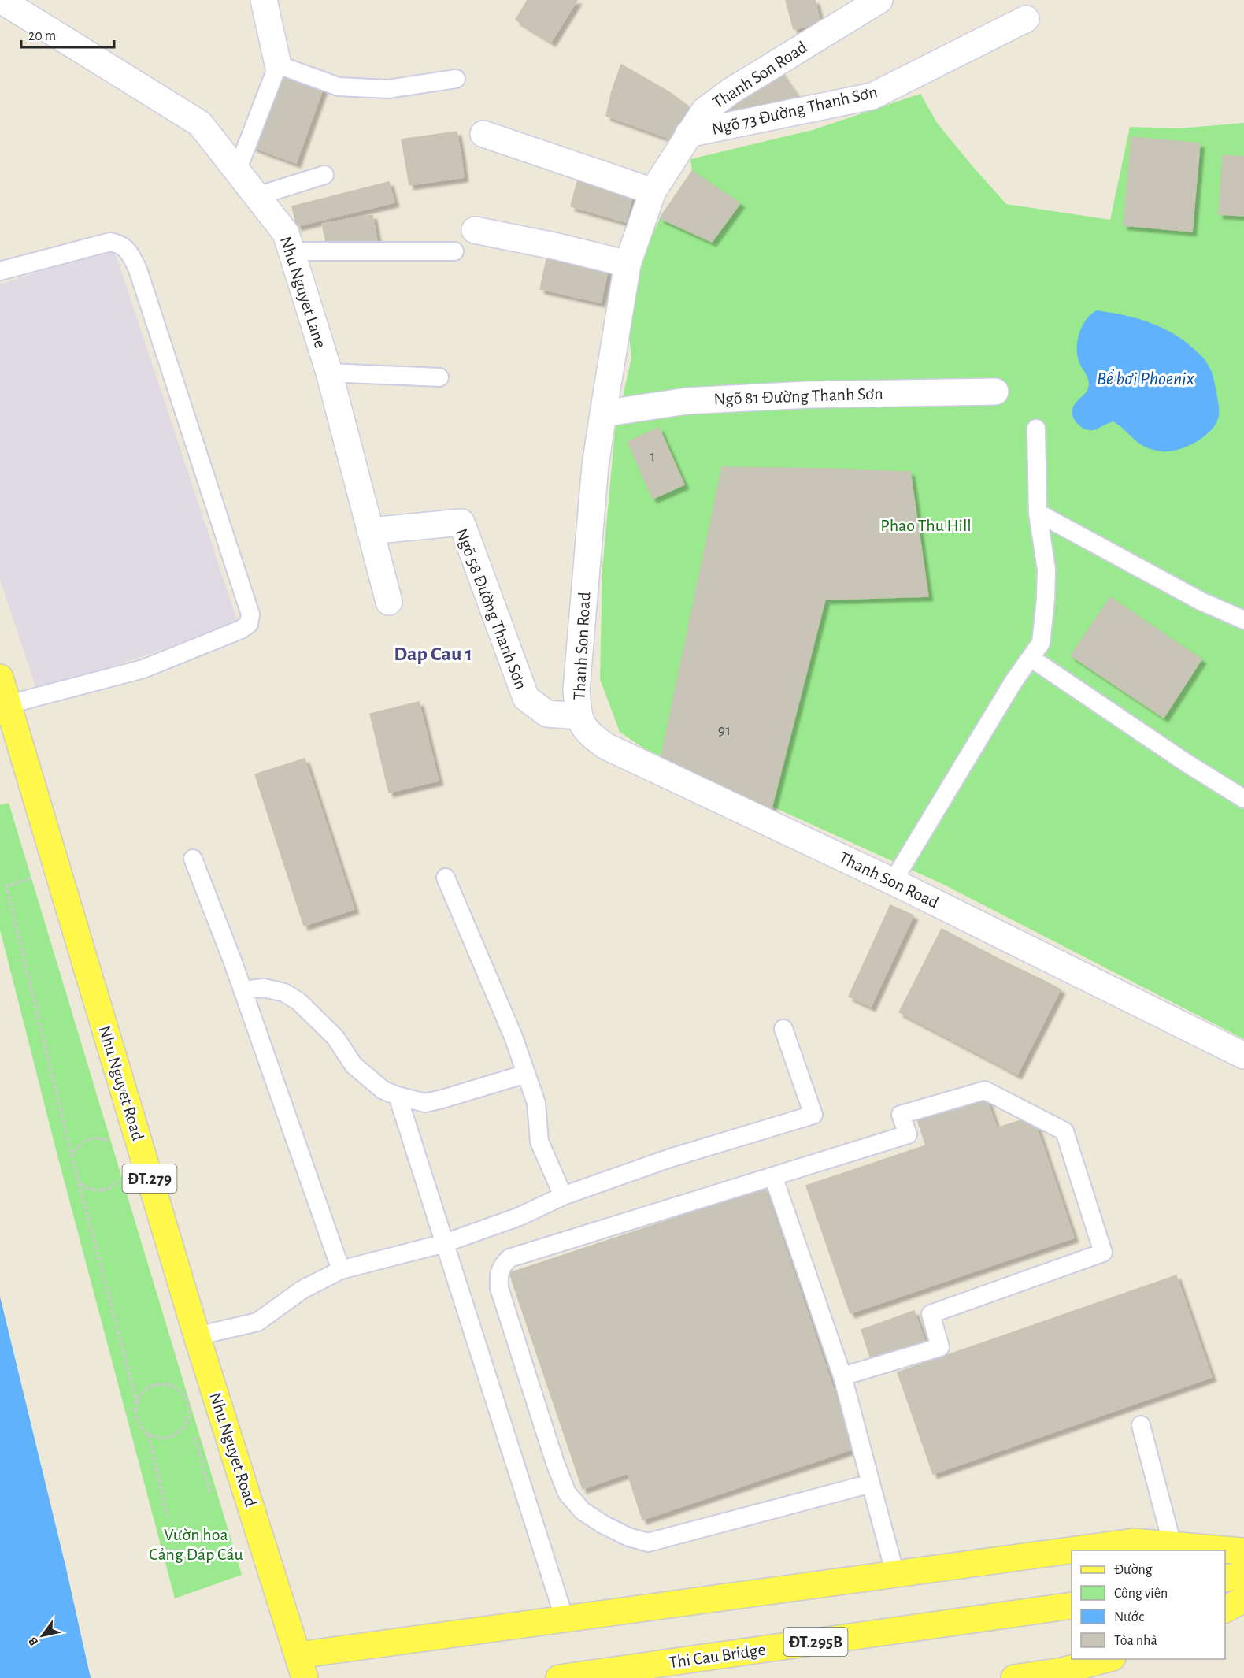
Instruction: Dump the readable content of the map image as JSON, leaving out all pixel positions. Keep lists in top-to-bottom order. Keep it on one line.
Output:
{"streets":{"main road":["Nhu Nguyet Road","ĐT.279","ĐT.295B","Thi Cau Bridge"],"street":["Thanh Son Road","Ngõ 73 Đường Thanh Sơn","Nhu Nguyet Lane","Ngõ 81 Đường Thanh Sơn","Ngõ 58 Đường Thanh Sơn"]},"crossings":[["Thanh Son Road","Ngõ 73 Đường Thanh Sơn"],["Thanh Son Road","Ngõ 81 Đường Thanh Sơn"],["Thanh Son Road","Ngõ 58 Đường Thanh Sơn"],["Nhu Nguyet Lane","Ngõ 58 Đường Thanh Sơn"]],"districts":["Dap Cau 1"],"water":["Bể bơi Phoenix"],"parks":["Phao Thu Hill","Vườn hoa Cảng Đáp Cầu"],"house_numbers":["1","91"],"legend":["Đường","Công viên","Nước","Tòa nhà"],"scale_bar":"20 m","north":"bottom left"}
